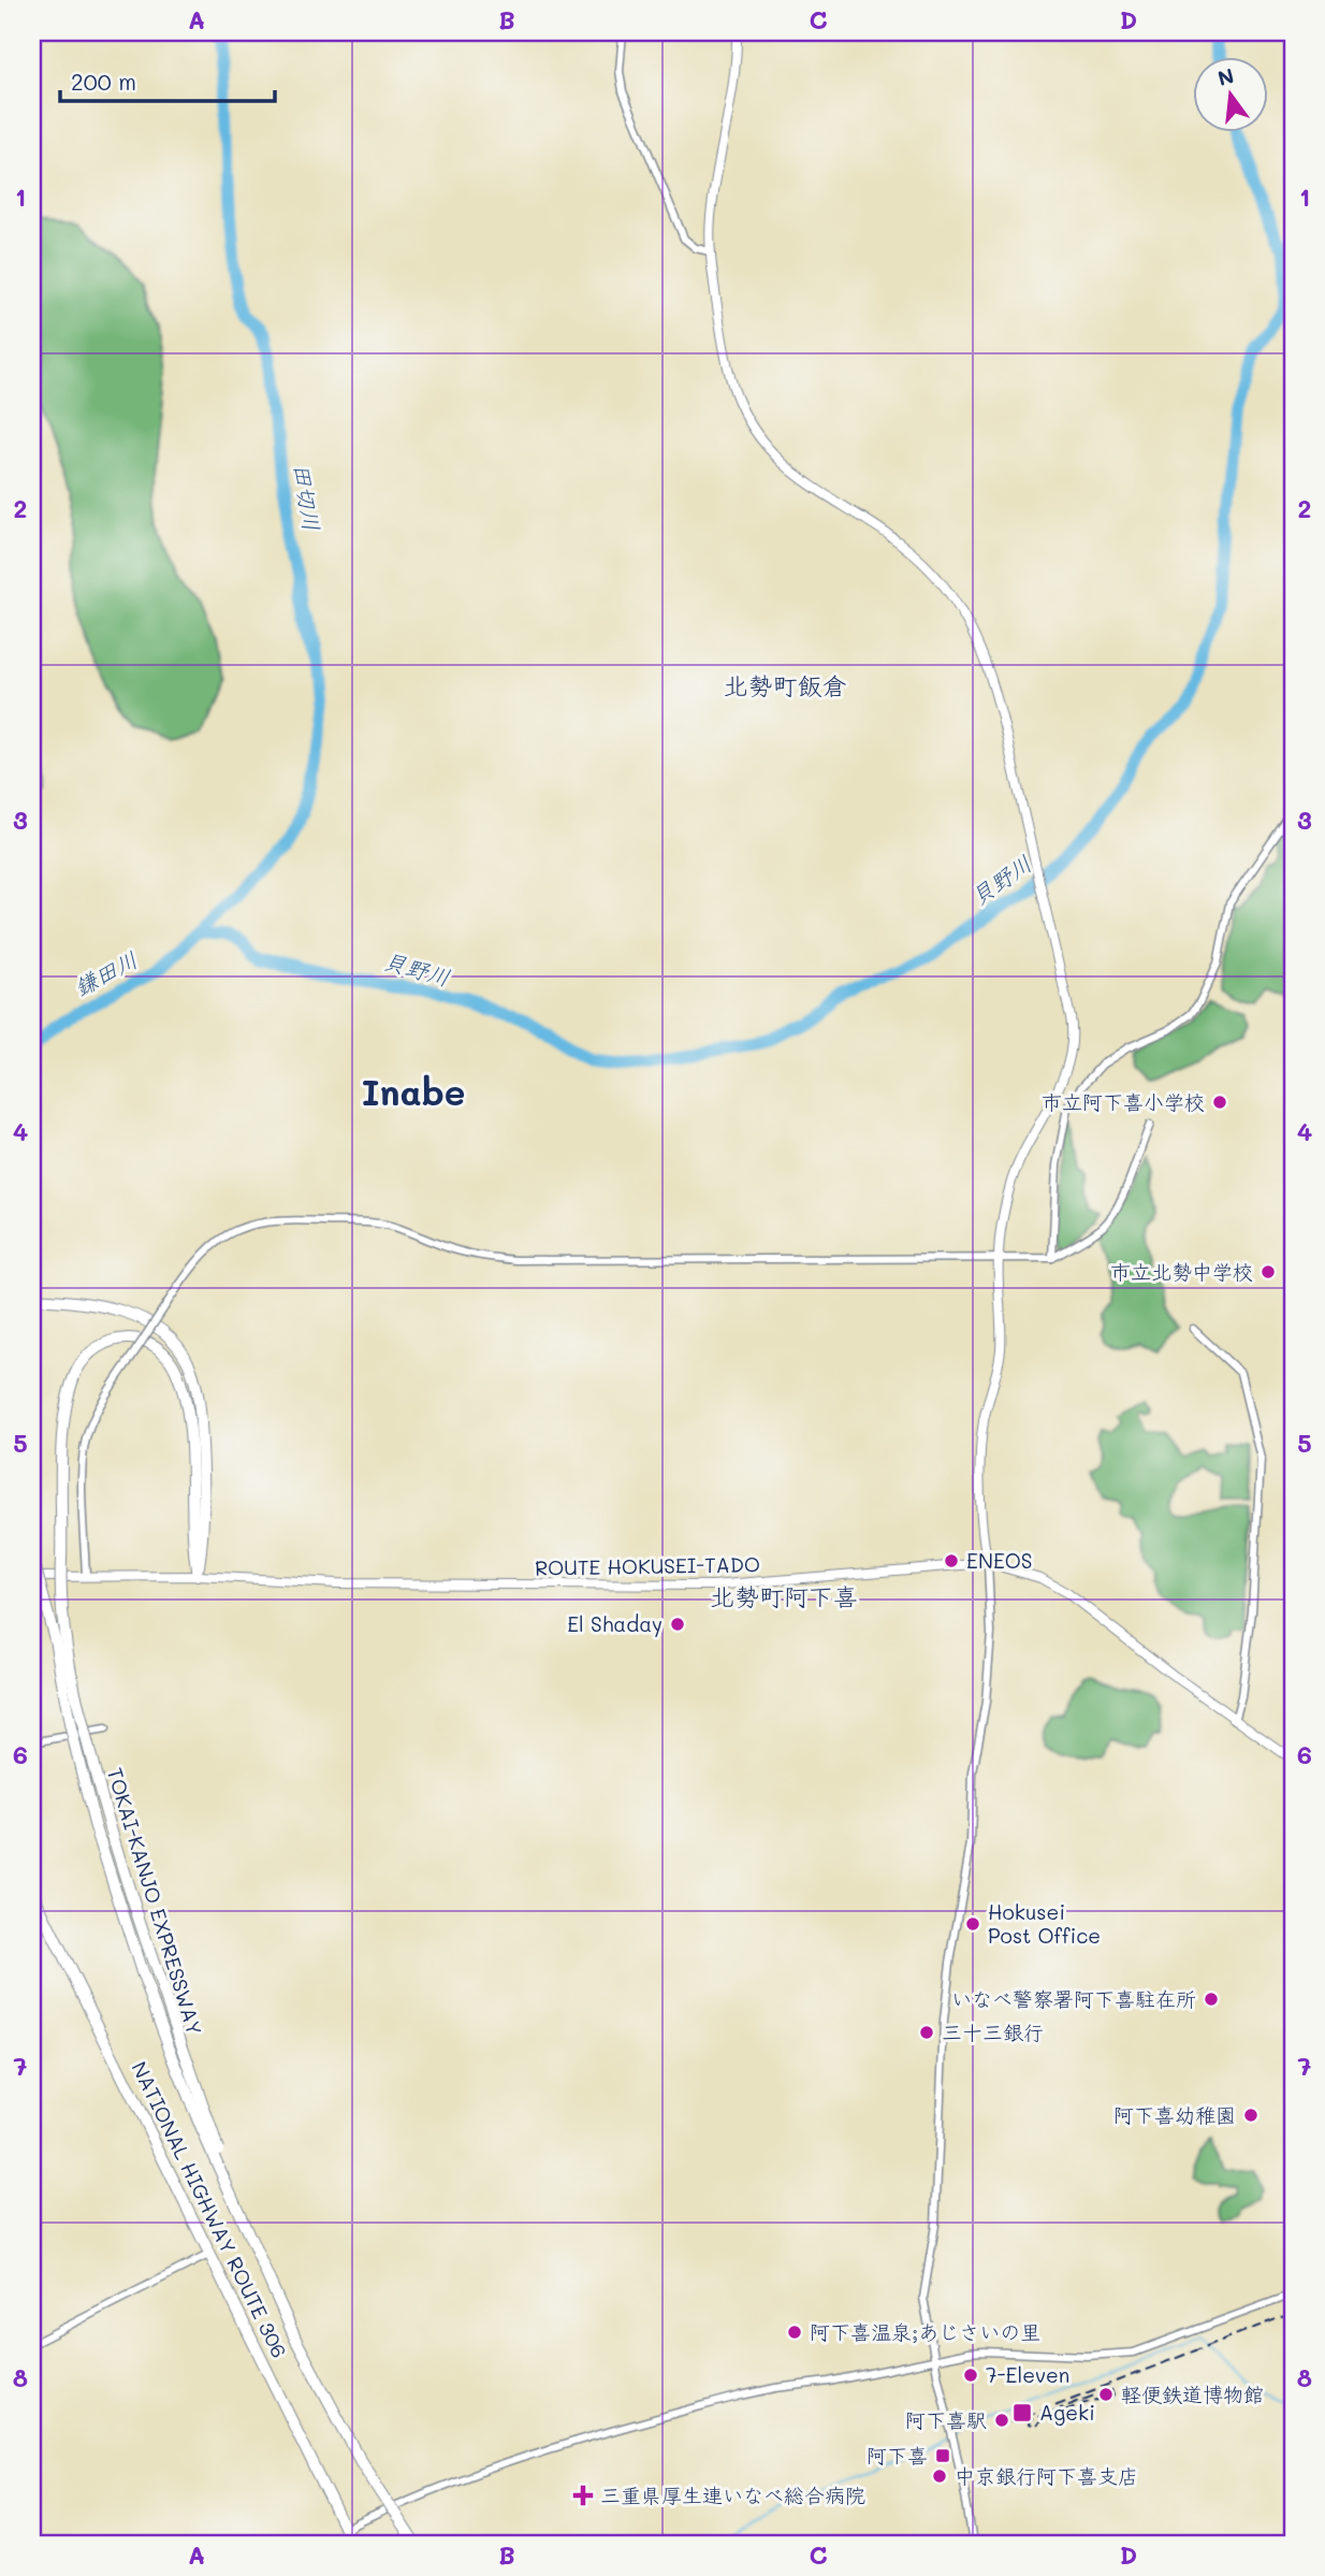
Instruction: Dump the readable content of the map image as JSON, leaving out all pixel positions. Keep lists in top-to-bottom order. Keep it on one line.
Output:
{"streets":{"highway":["TOKAI-KANJO EXPRESSWAY","NATIONAL HIGHWAY ROUTE 306"],"main road":["ROUTE HOKUSEI-TADO"]},"crossings":[["ROUTE HOKUSEI-TADO","TOKAI-KANJO EXPRESSWAY"]],"districts":["北勢町飯倉","Inabe","北勢町阿下喜"],"water":["田切川","貝野川","鎌田川"],"places":{"other":["市立阿下喜小学校","市立北勢中学校","ENEOS","El Shaday","Hokusei Post Office","いなべ警察署阿下喜駐在所","三十三銀行","阿下喜幼稚園","阿下喜温泉;あじさいの里","7-Eleven","軽便鉄道博物館","阿下喜駅","中京銀行阿下喜支店"],"transit":["Ageki","阿下喜"],"health":["三重県厚生連いなべ総合病院"]},"scale_bar":"200 m","north":"top","grid":{"columns":["A","B","C","D"],"rows":["1","2","3","4","5","6","7","8"]}}
